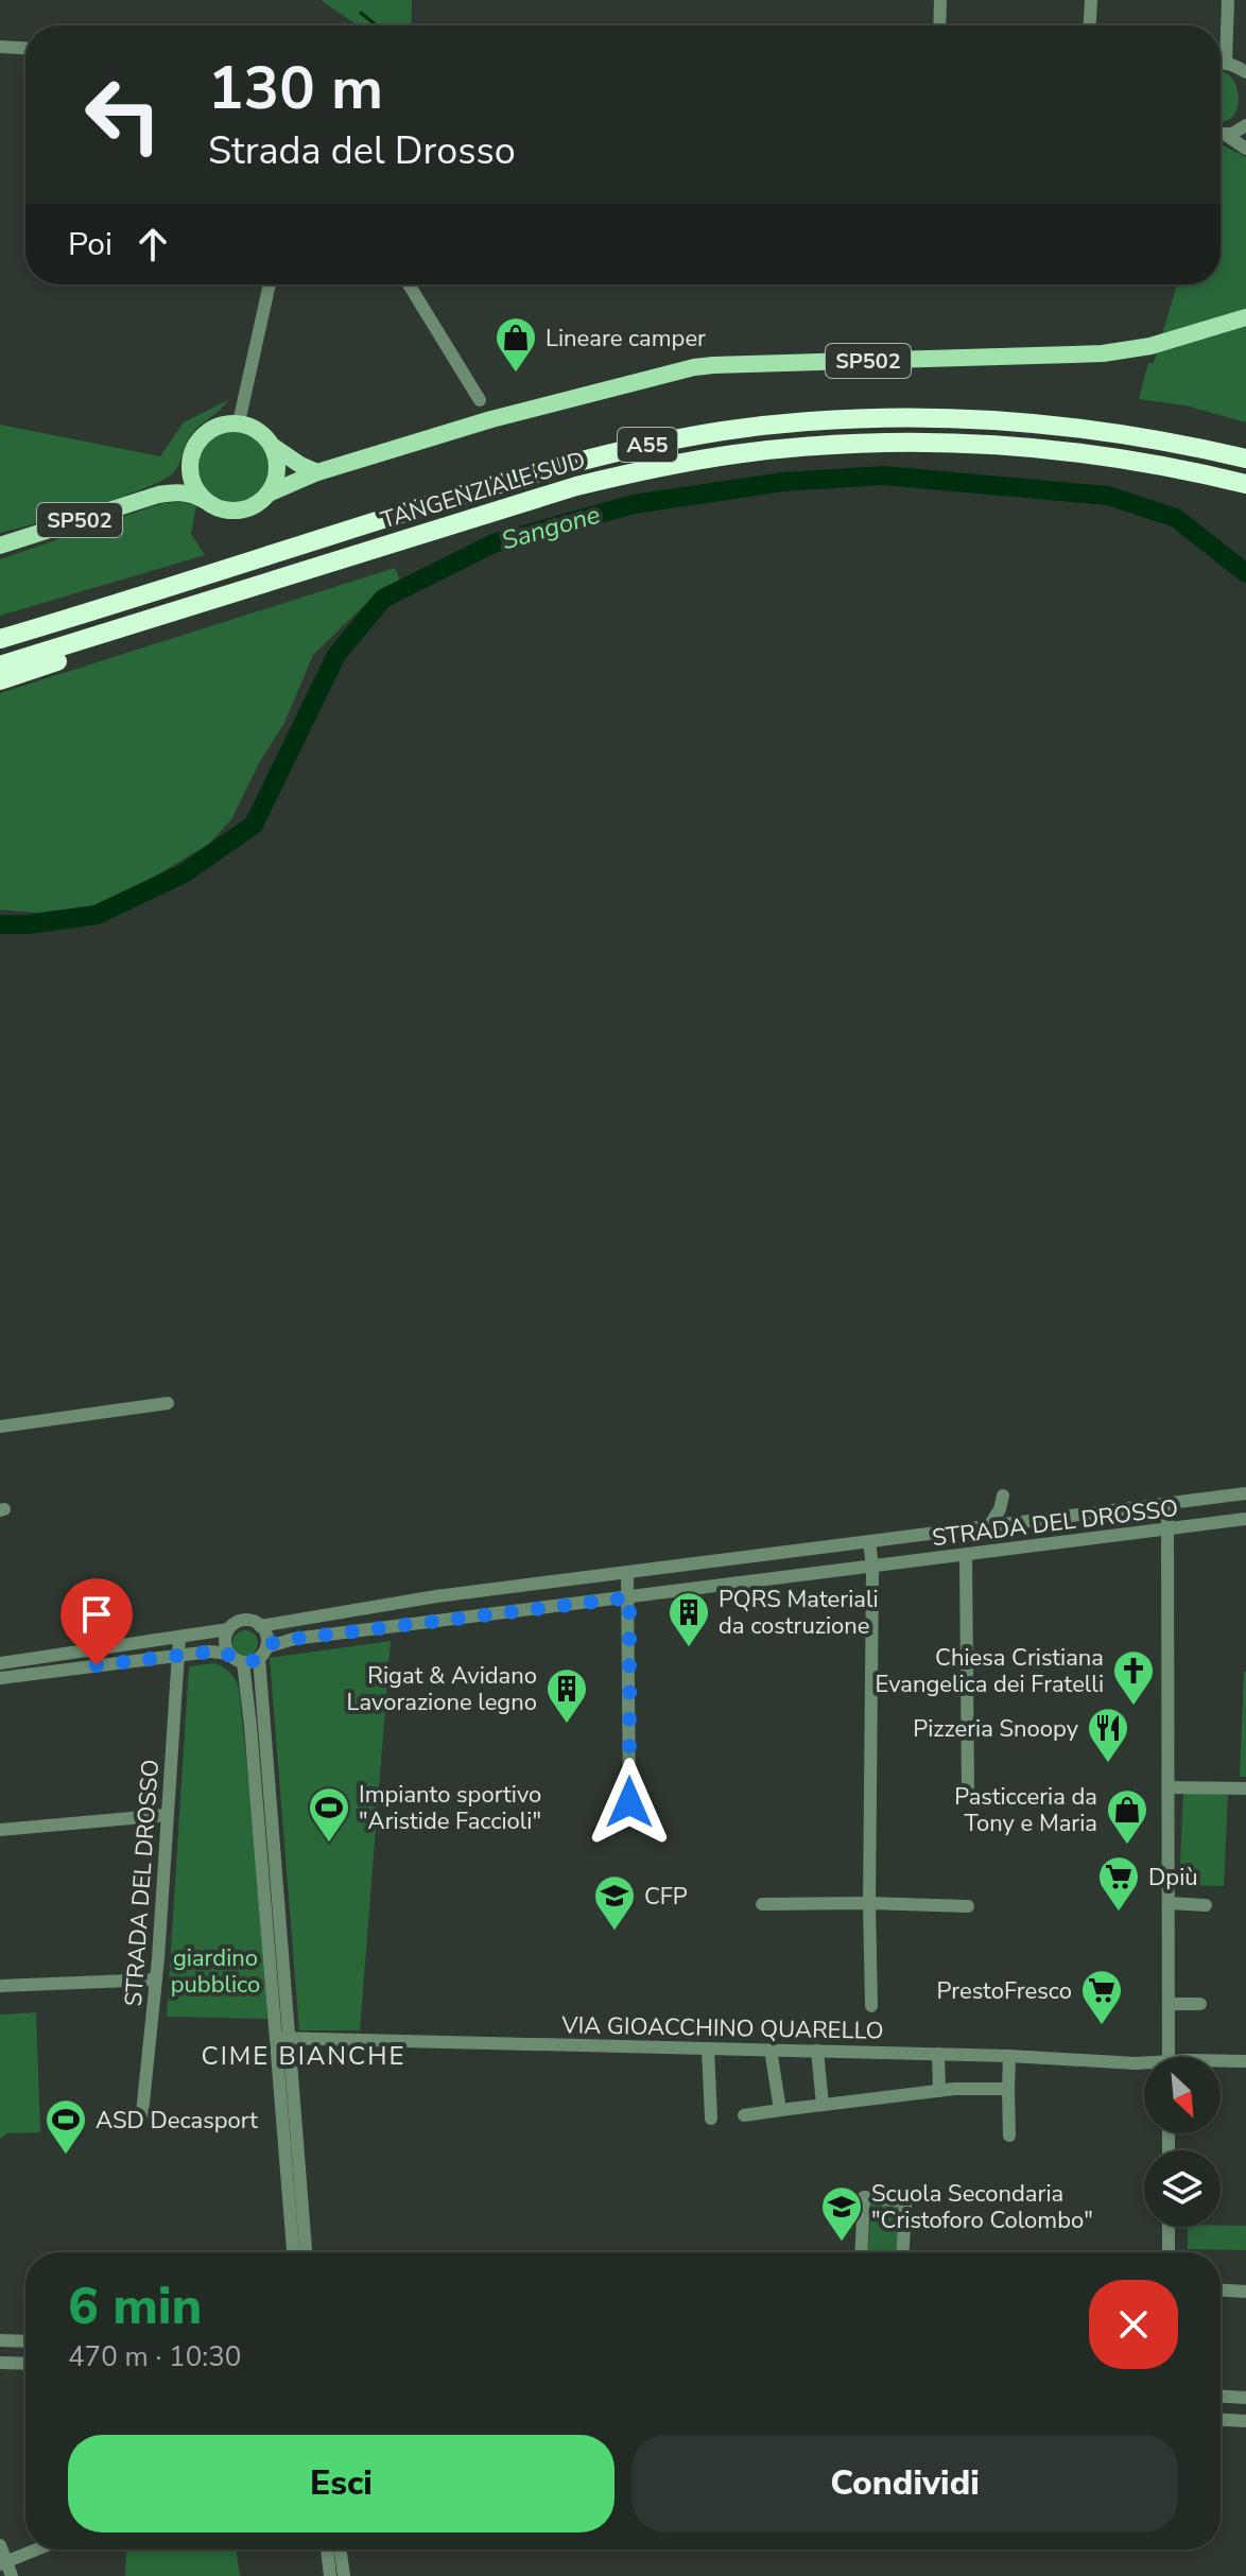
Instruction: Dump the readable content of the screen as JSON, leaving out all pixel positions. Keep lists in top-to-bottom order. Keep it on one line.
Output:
{"streets":{"highway":["A55","TANGENZIALE SUD"],"main road":["SP502"],"street":["STRADA DEL DROSSO","VIA GIOACCHINO QUARELLO"]},"districts":["CIME BIANCHE"],"water":["Sangone"],"parks":["giardino pubblico"],"places":{"shop":["Lineare camper","Pasticceria da Tony e Maria"],"building":["PQRS Materiali da costruzione","Rigat & Avidano Lavorazione legno"],"church":["Chiesa Cristiana Evangelica dei Fratelli"],"restaurant":["Pizzeria Snoopy"],"sports":["Impianto sportivo \"Aristide Faccioli\"","ASD Decasport"],"supermarket":["Dpiù","PrestoFresco"],"school or university":["CFP","Scuola Secondaria \"Cristoforo Colombo\""]},"north":"bottom right","page":{"turn":["130 m","Strada del Drosso"],"then":"Poi","heading":["6 min","470 m · 10:30"],"buttons":["Esci","Condividi"]}}
